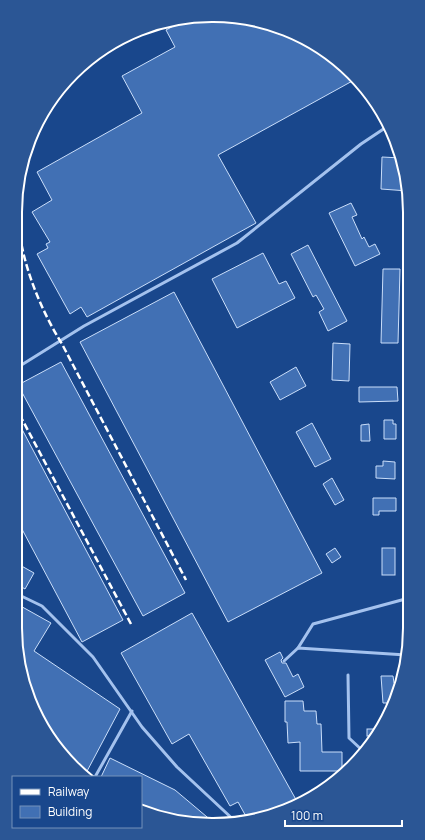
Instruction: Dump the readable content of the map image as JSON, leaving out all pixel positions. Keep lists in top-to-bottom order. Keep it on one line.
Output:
{"legend":["Railway","Building"],"scale_bar":"100 m"}
